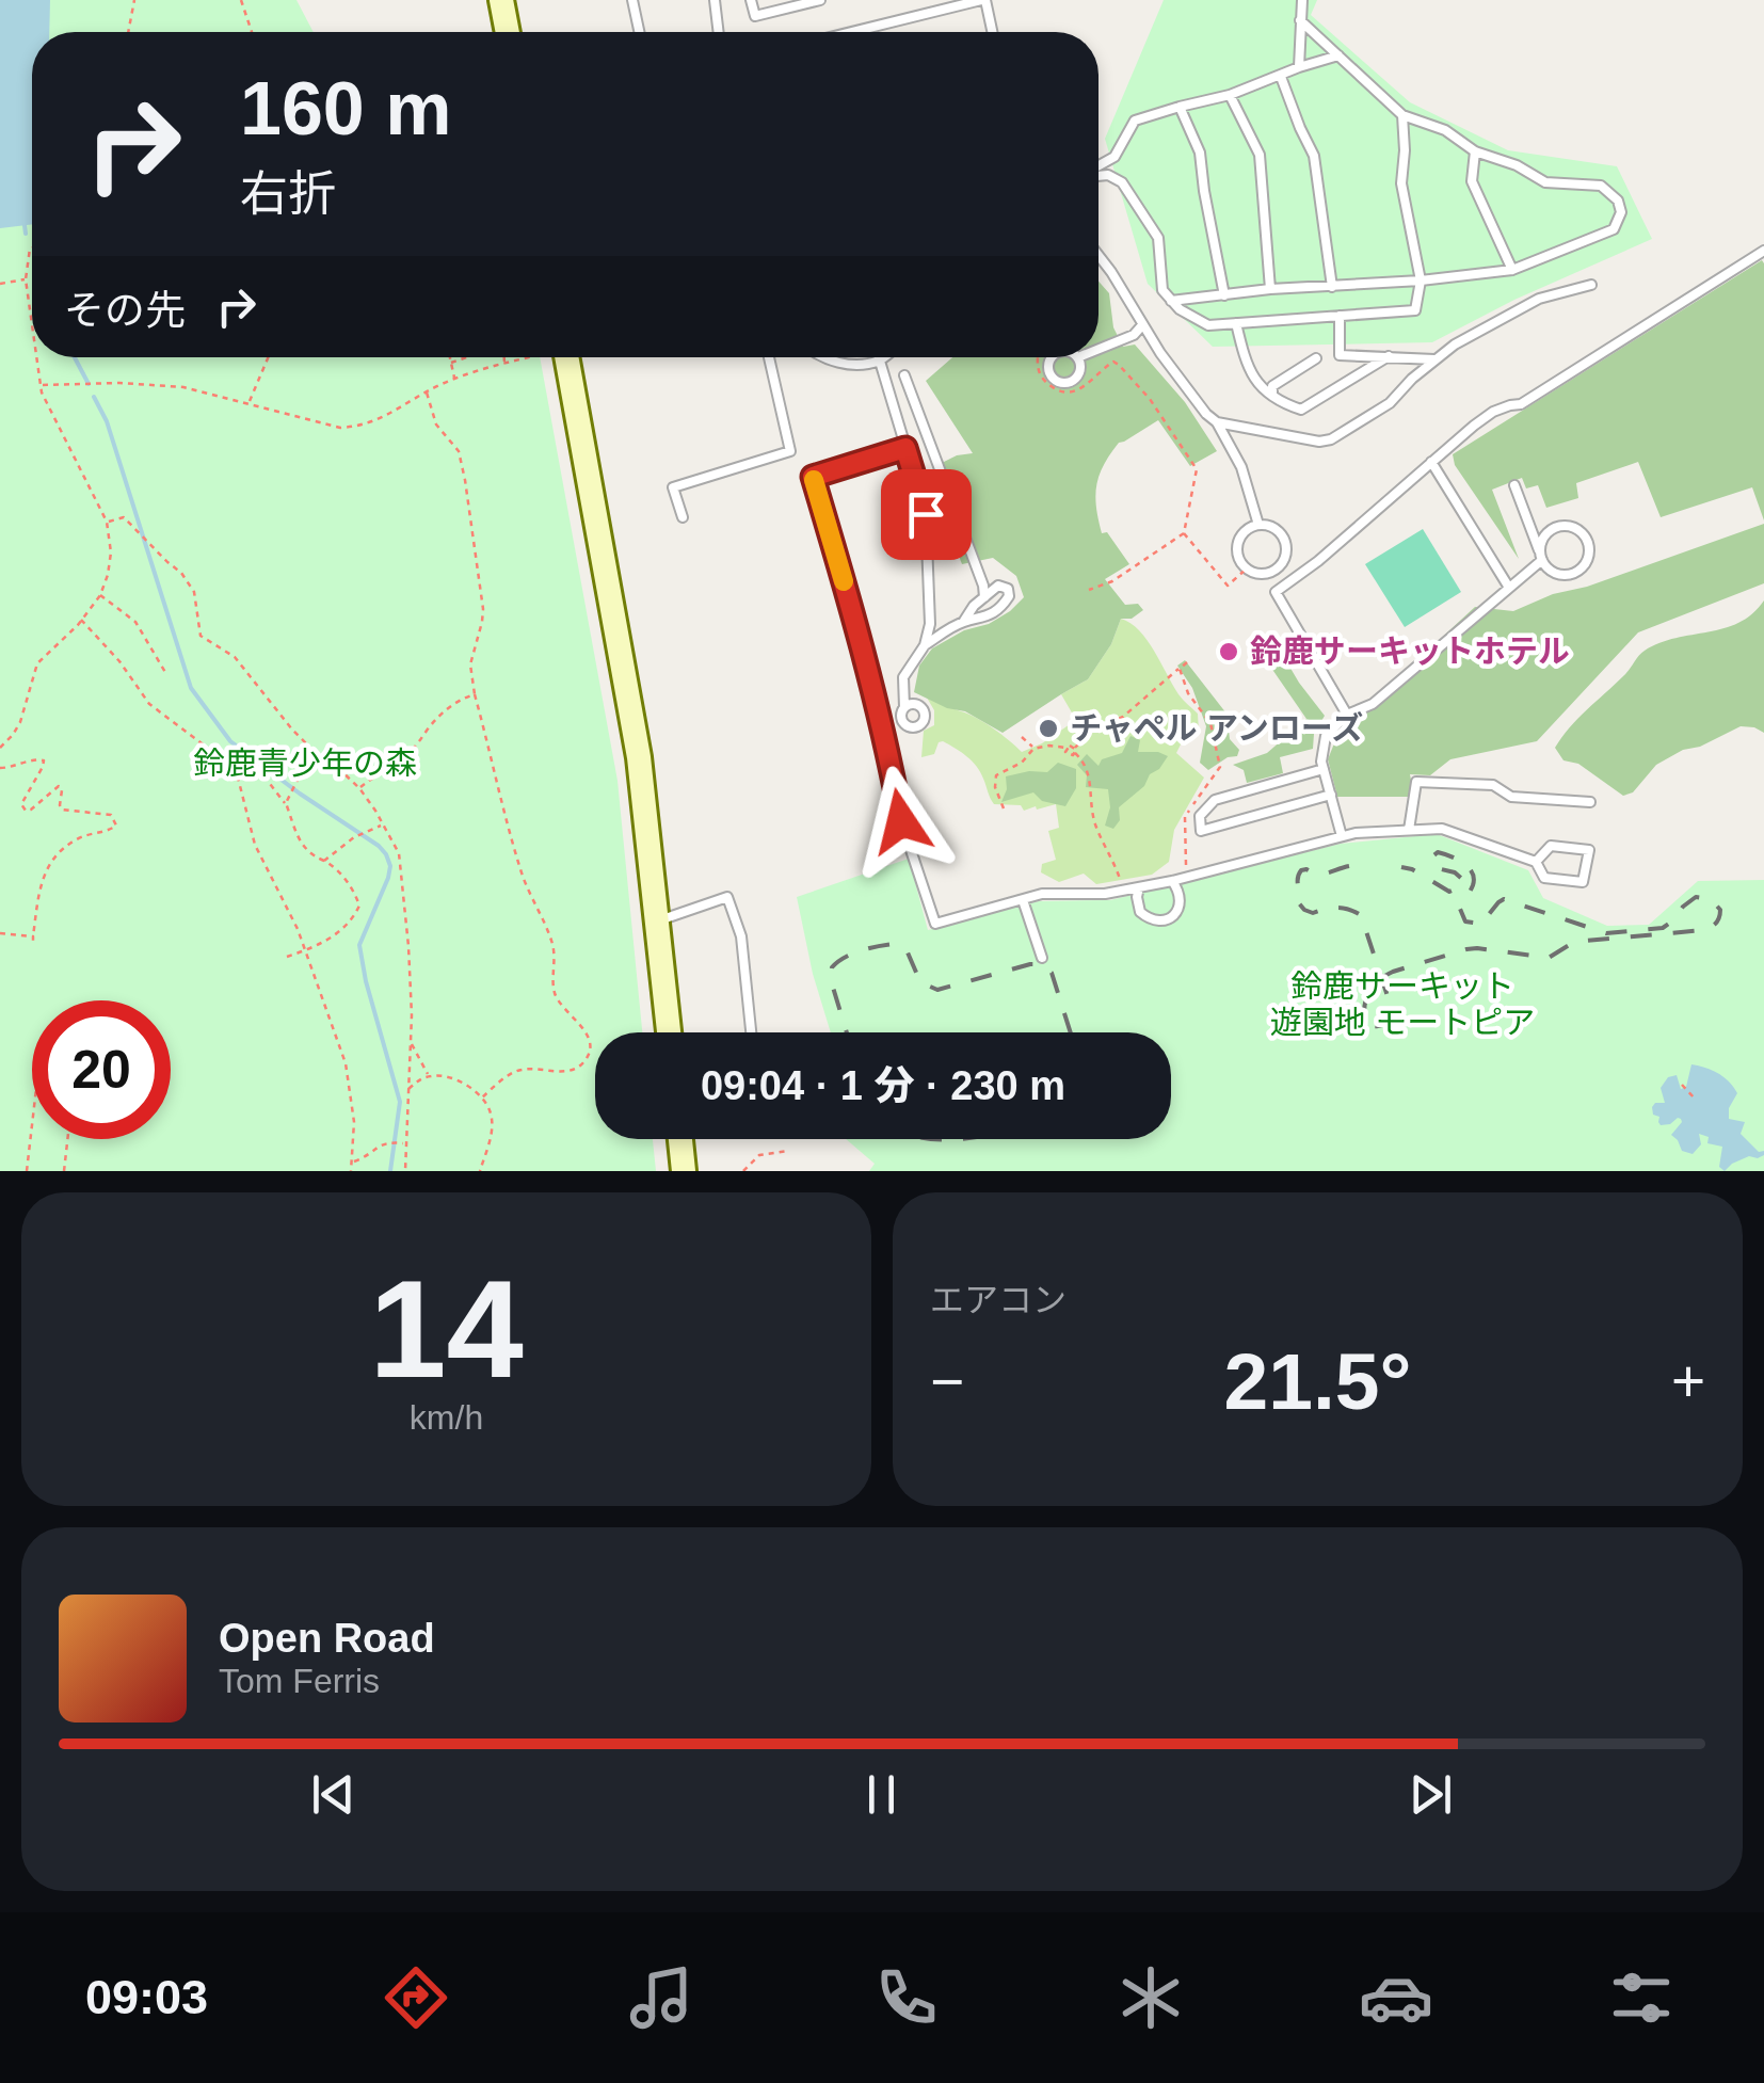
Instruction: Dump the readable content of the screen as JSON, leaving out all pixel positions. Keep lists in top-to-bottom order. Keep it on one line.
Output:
{"parks":["鈴鹿青少年の森","鈴鹿サーキット 遊園地 モートピア"],"places":["鈴鹿サーキットホテル","チャペル アンローズ"],"page":{"turn":["160 m","右折"],"then":"その先","limit":"20","trip":"09:04 · 1 分 · 230 m","tile":[["14","km/h"],"エアコン"],"heat":["−","21.5°","+"],"song":["Open Road","Tom Ferris"],"tabs":"09:03"}}
